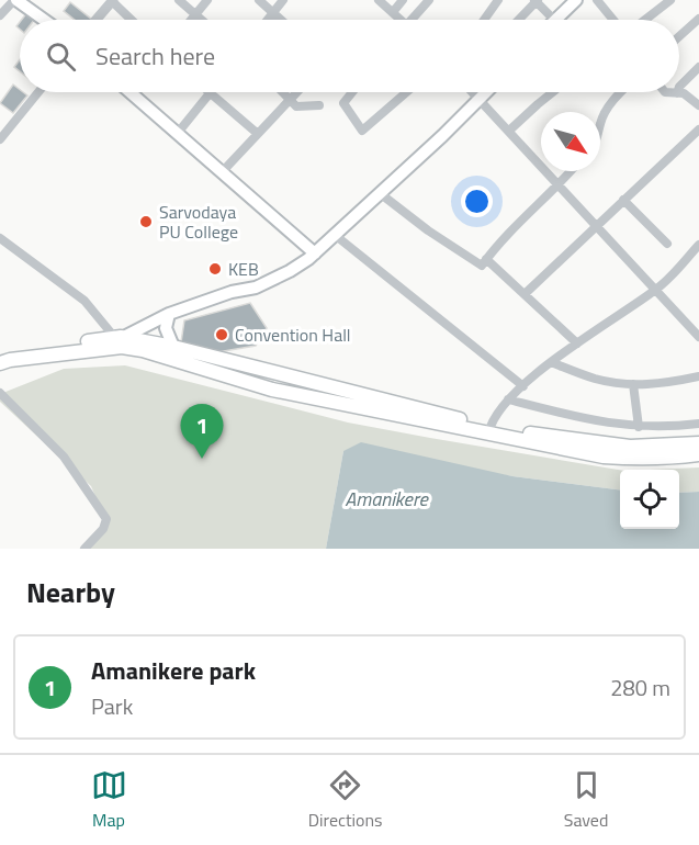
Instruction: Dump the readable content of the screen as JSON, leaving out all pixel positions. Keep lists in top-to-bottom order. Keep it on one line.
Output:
{"water":["Amanikere"],"places":["Sarvodaya PU College","KEB","Convention Hall"],"north":"bottom right","page":{"search":"Search here","pins":"1","heading":"Nearby","list":[{"mark":"1","name":"Amanikere park","note":"Park","value":"280 m"}],"nav":["Map","Directions","Saved"]}}
